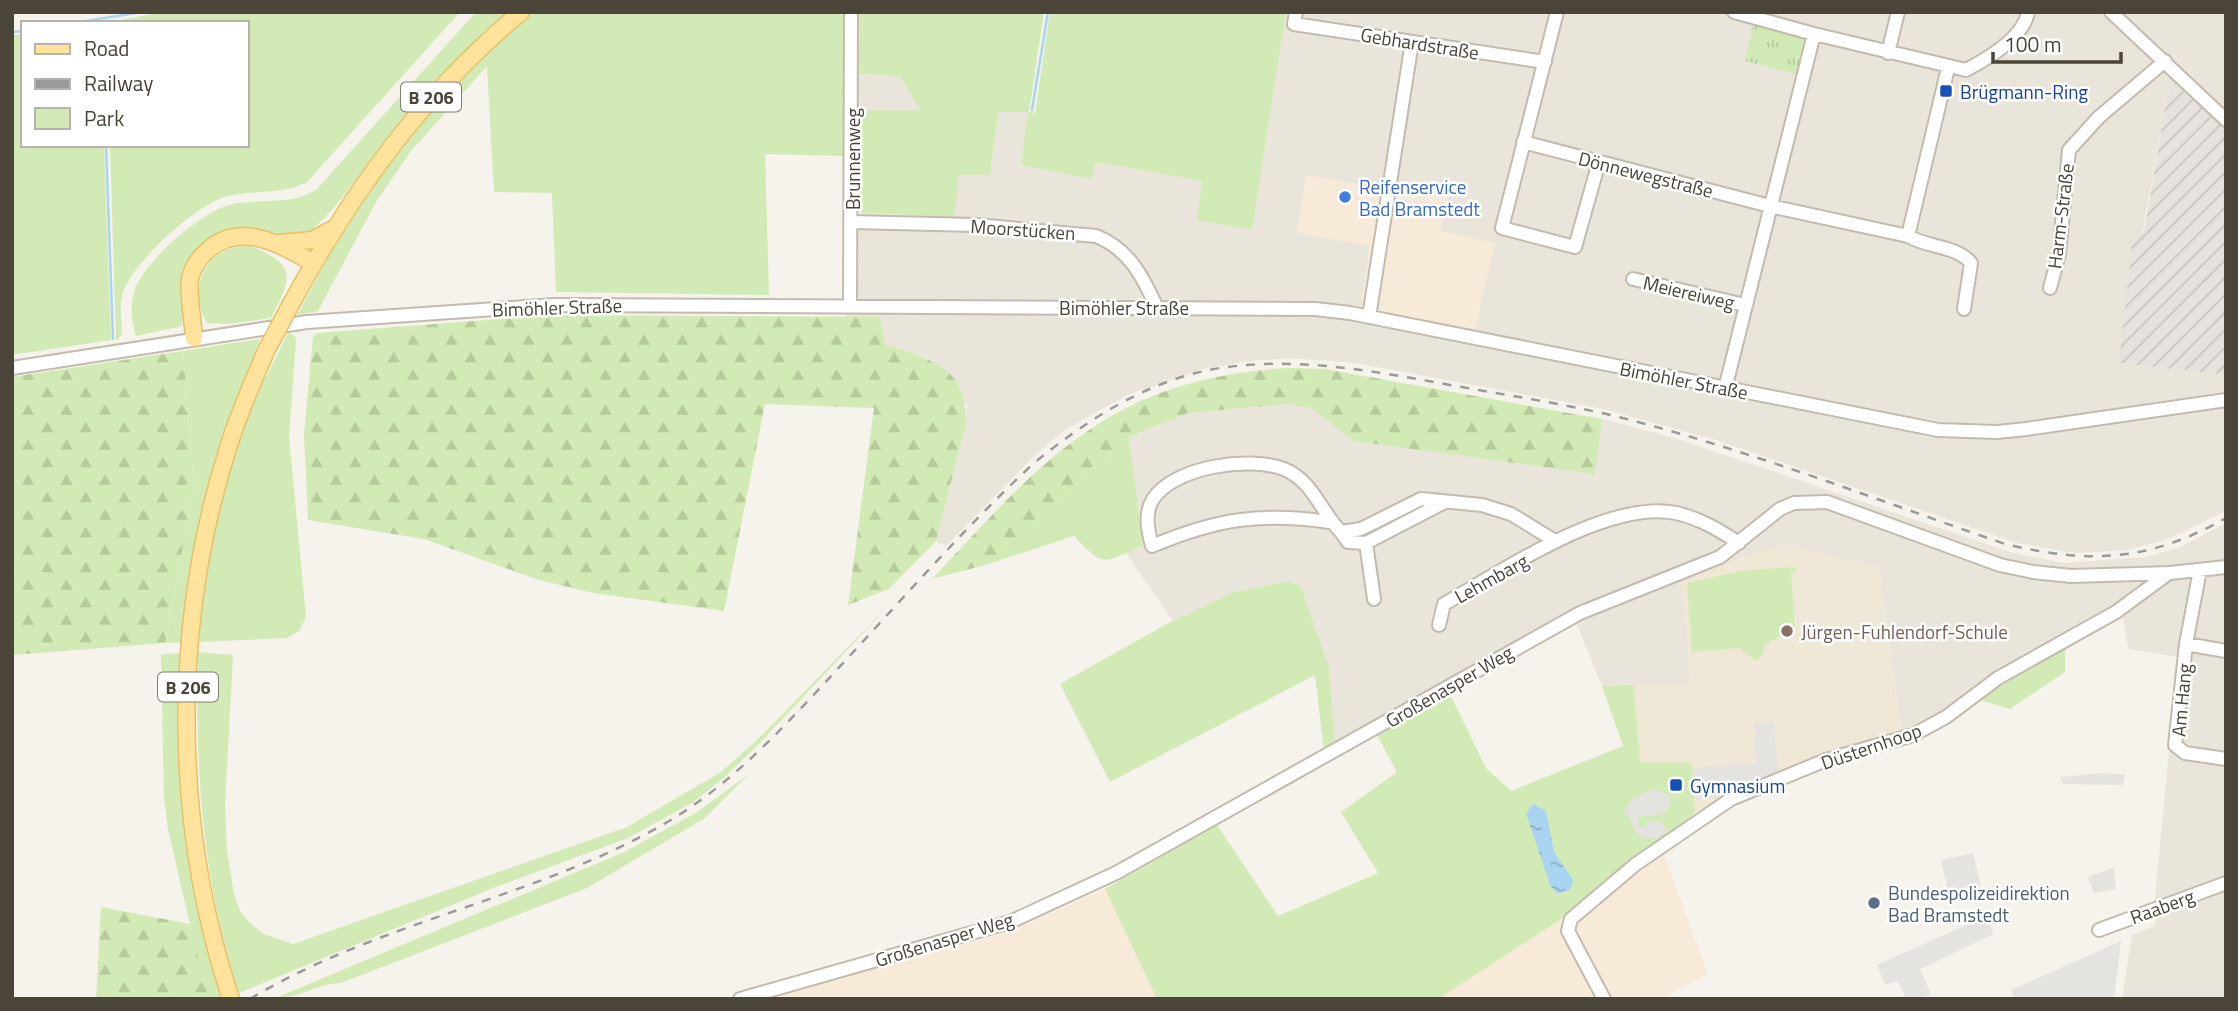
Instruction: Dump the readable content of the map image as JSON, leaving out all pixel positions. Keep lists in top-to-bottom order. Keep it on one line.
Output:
{"streets":{"main road":["B 206"],"street":["Gebhardstraße","Brunnenweg","Dönnewegstraße","Harm-Straße","Moorstücken","Meiereiweg","Bimöhler Straße","Lehmbarg","Großenasper Weg","Am Hang","Düsternhoop","Raaberg"]},"crossings":[["Brunnenweg","Moorstücken"],["Brunnenweg","Bimöhler Straße"],["Moorstücken","Bimöhler Straße"],["Lehmbarg","Großenasper Weg"],["Großenasper Weg","Düsternhoop"]],"places":{"transit":["Brügmann-Ring","Gymnasium"],"other":["Reifenservice Bad Bramstedt","Jürgen-Fuhlendorf-Schule","Bundespolizeidirektion Bad Bramstedt"]},"legend":["Road","Railway","Park"],"scale_bar":"100 m"}
